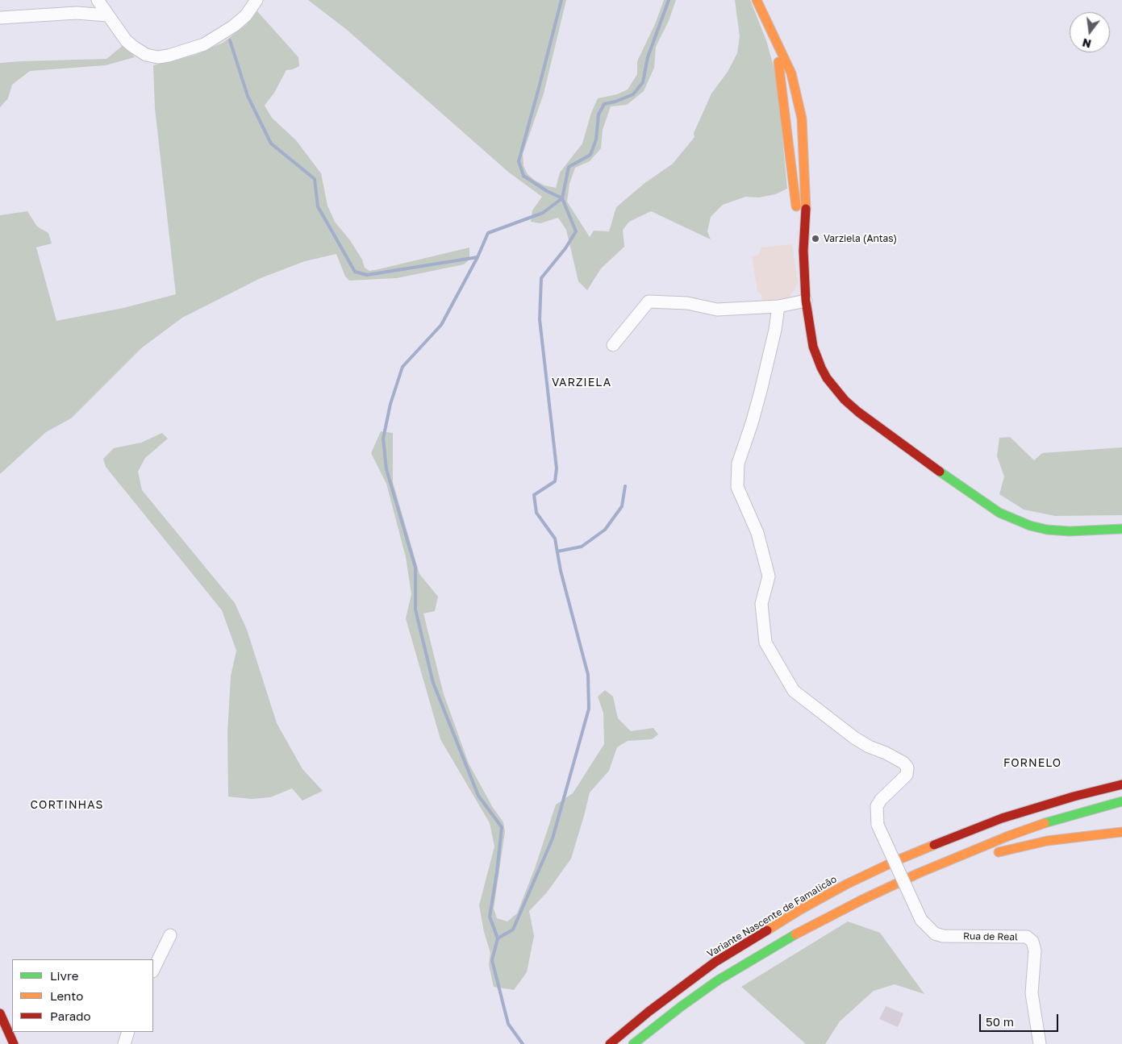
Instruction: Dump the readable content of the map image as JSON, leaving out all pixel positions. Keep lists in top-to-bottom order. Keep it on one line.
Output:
{"streets":{"main road":["Variante Nascente de Famalicão"],"street":["Rua de Real"]},"districts":["VARZIELA","FORNELO","CORTINHAS"],"places":["Varziela (Antas)"],"legend":["Livre","Lento","Parado"],"scale_bar":"50 m","north":"bottom"}
